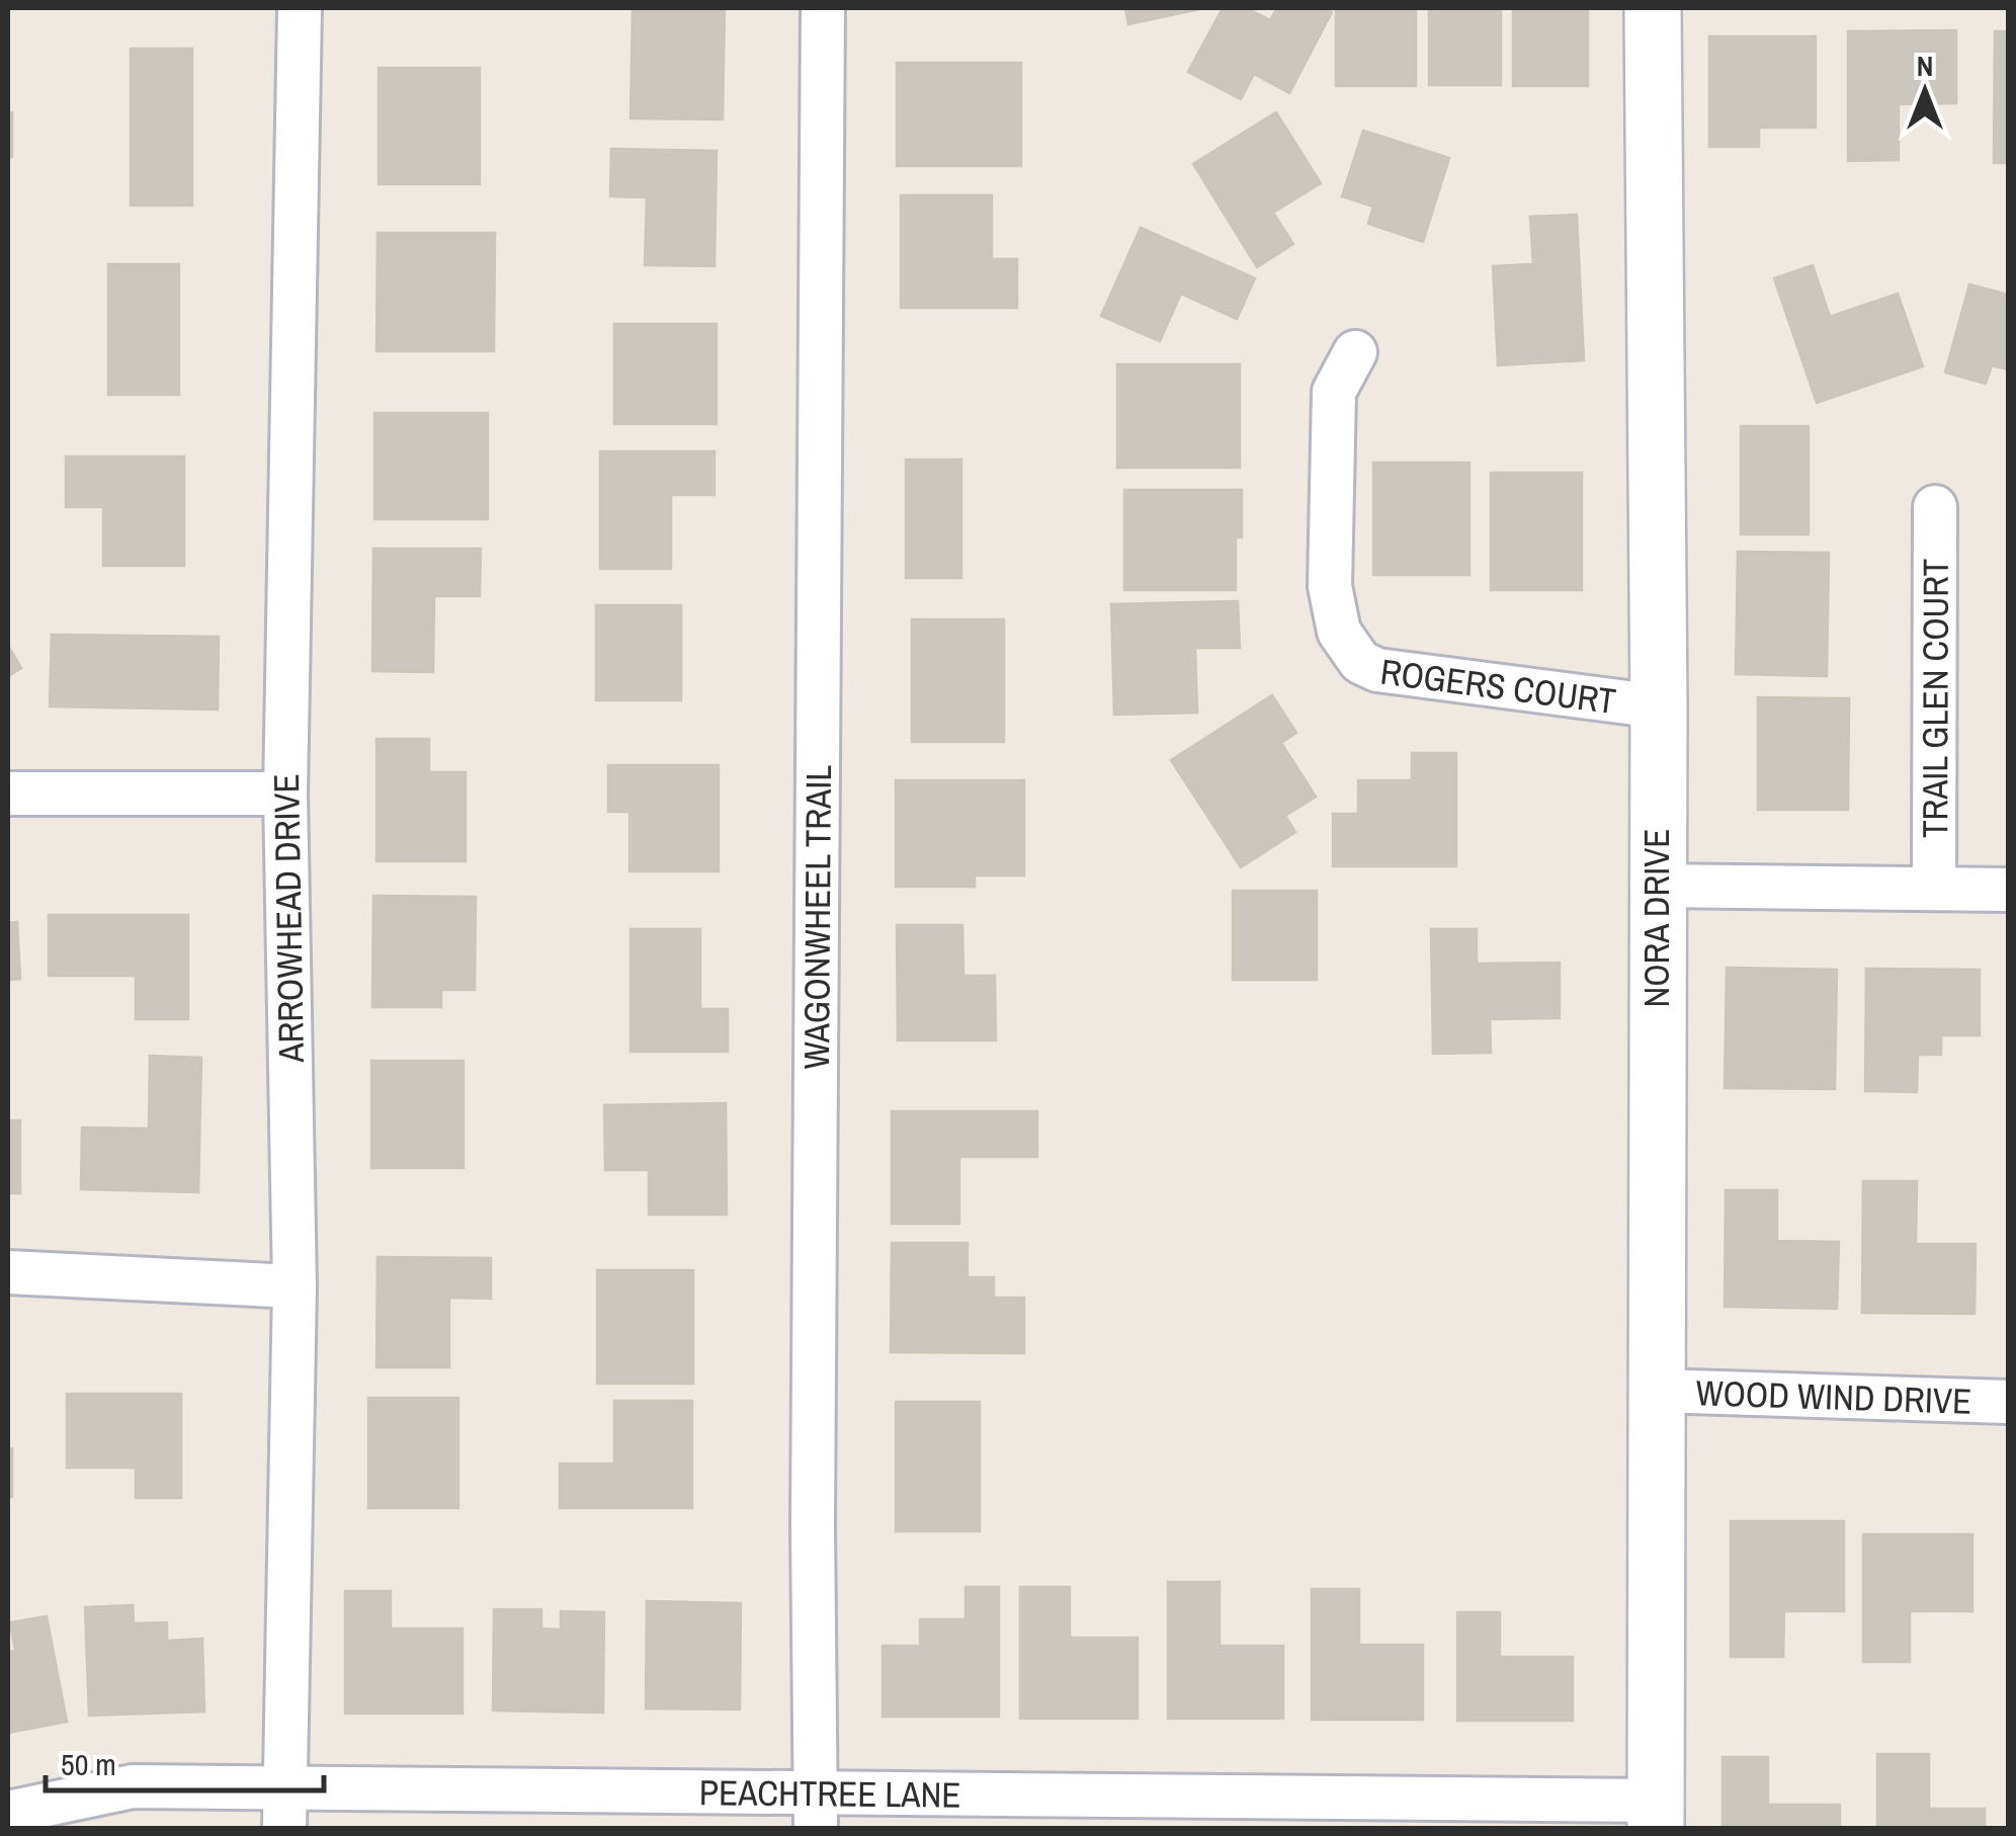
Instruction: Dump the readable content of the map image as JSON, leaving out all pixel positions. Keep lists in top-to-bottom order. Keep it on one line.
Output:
{"streets":{"street":["ROGERS COURT","TRAIL GLEN COURT","ARROWHEAD DRIVE","WAGONWHEEL TRAIL","NORA DRIVE","WOOD WIND DRIVE","PEACHTREE LANE"]},"crossings":[["ROGERS COURT","NORA DRIVE"],["ARROWHEAD DRIVE","PEACHTREE LANE"],["WAGONWHEEL TRAIL","PEACHTREE LANE"],["NORA DRIVE","WOOD WIND DRIVE"],["NORA DRIVE","PEACHTREE LANE"]],"scale_bar":"50 m","north":"top"}
